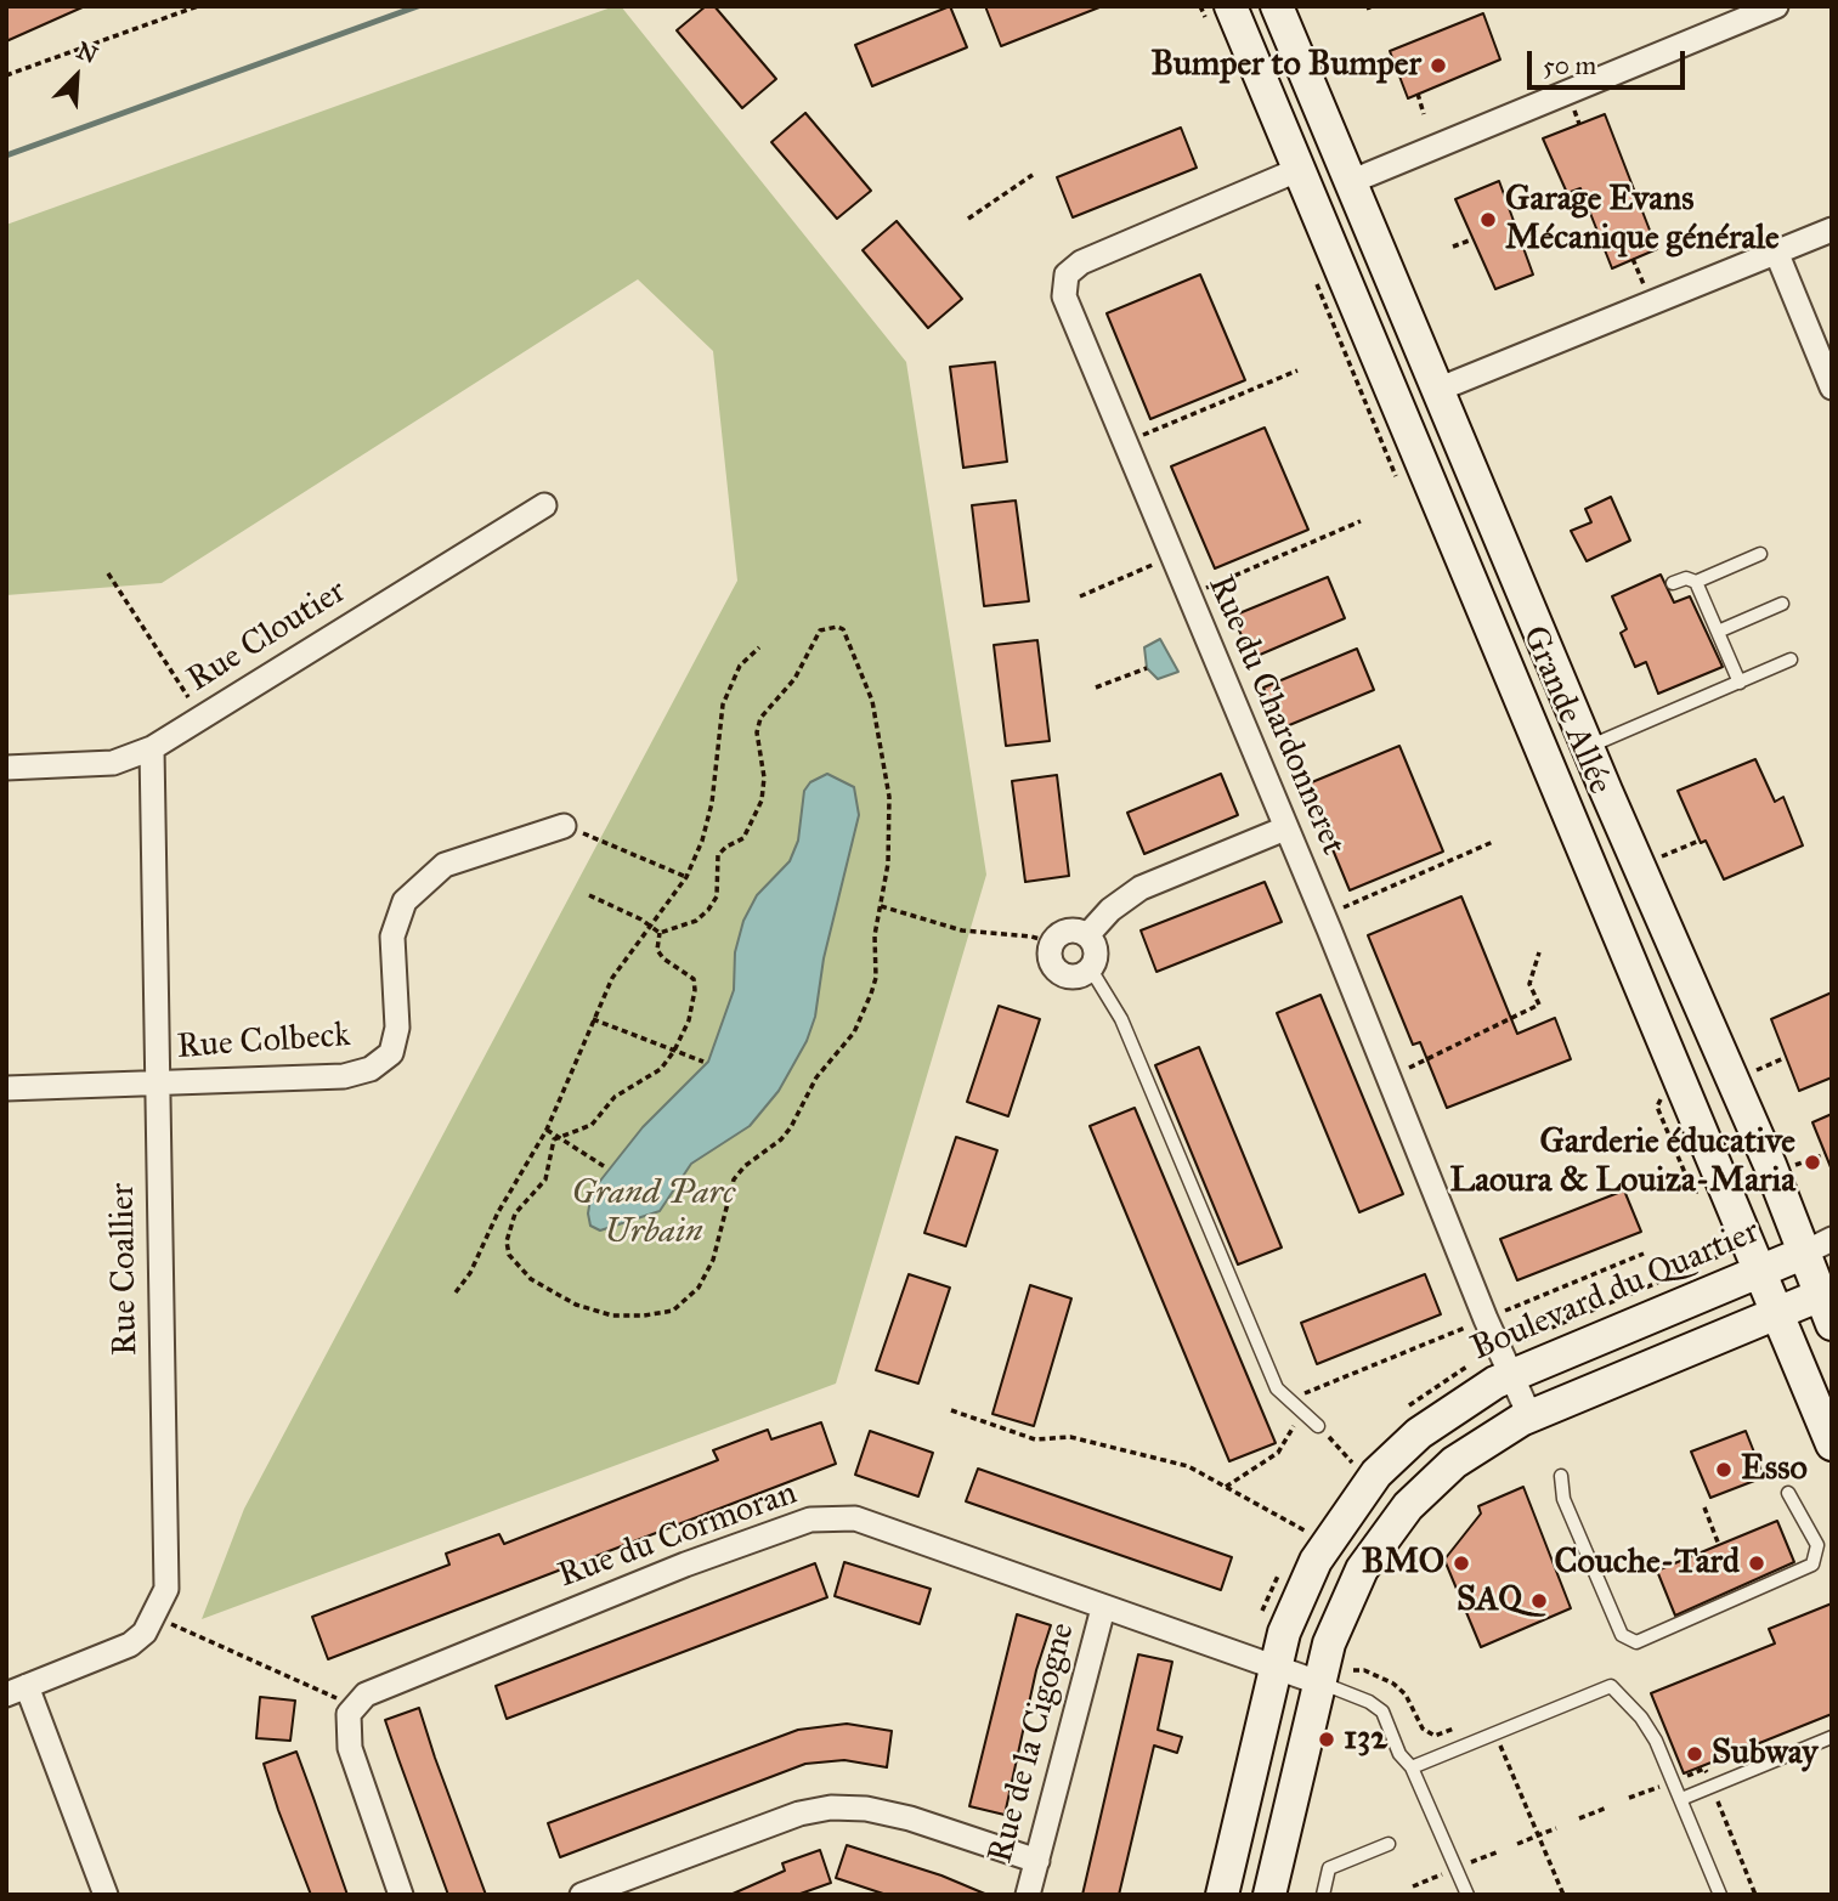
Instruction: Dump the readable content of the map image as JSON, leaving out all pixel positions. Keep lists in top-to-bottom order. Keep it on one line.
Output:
{"streets":{"main road":["Grande Allée","Boulevard du Quartier"],"street":["Rue Cloutier","Rue du Chardonneret","Rue Colbeck","Rue Coallier","Rue du Cormoran","Rue de la Cigogne"]},"crossings":[["Rue Cloutier","Rue Coallier"],["Grande Allée","Rue du Chardonneret"],["Grande Allée","Boulevard du Quartier"],["Rue du Chardonneret","Boulevard du Quartier"],["Rue Colbeck","Rue Coallier"],["Boulevard du Quartier","Rue du Cormoran"],["Rue du Cormoran","Rue de la Cigogne"]],"parks":["Grand Parc Urbain"],"places":["Bumper to Bumper","Garage Evans Mécanique générale","Garderie éducative Laoura & Louiza-Maria","Esso","BMO","Couche-Tard","SAQ","132","Subway"],"scale_bar":"50 m","north":"top right"}
